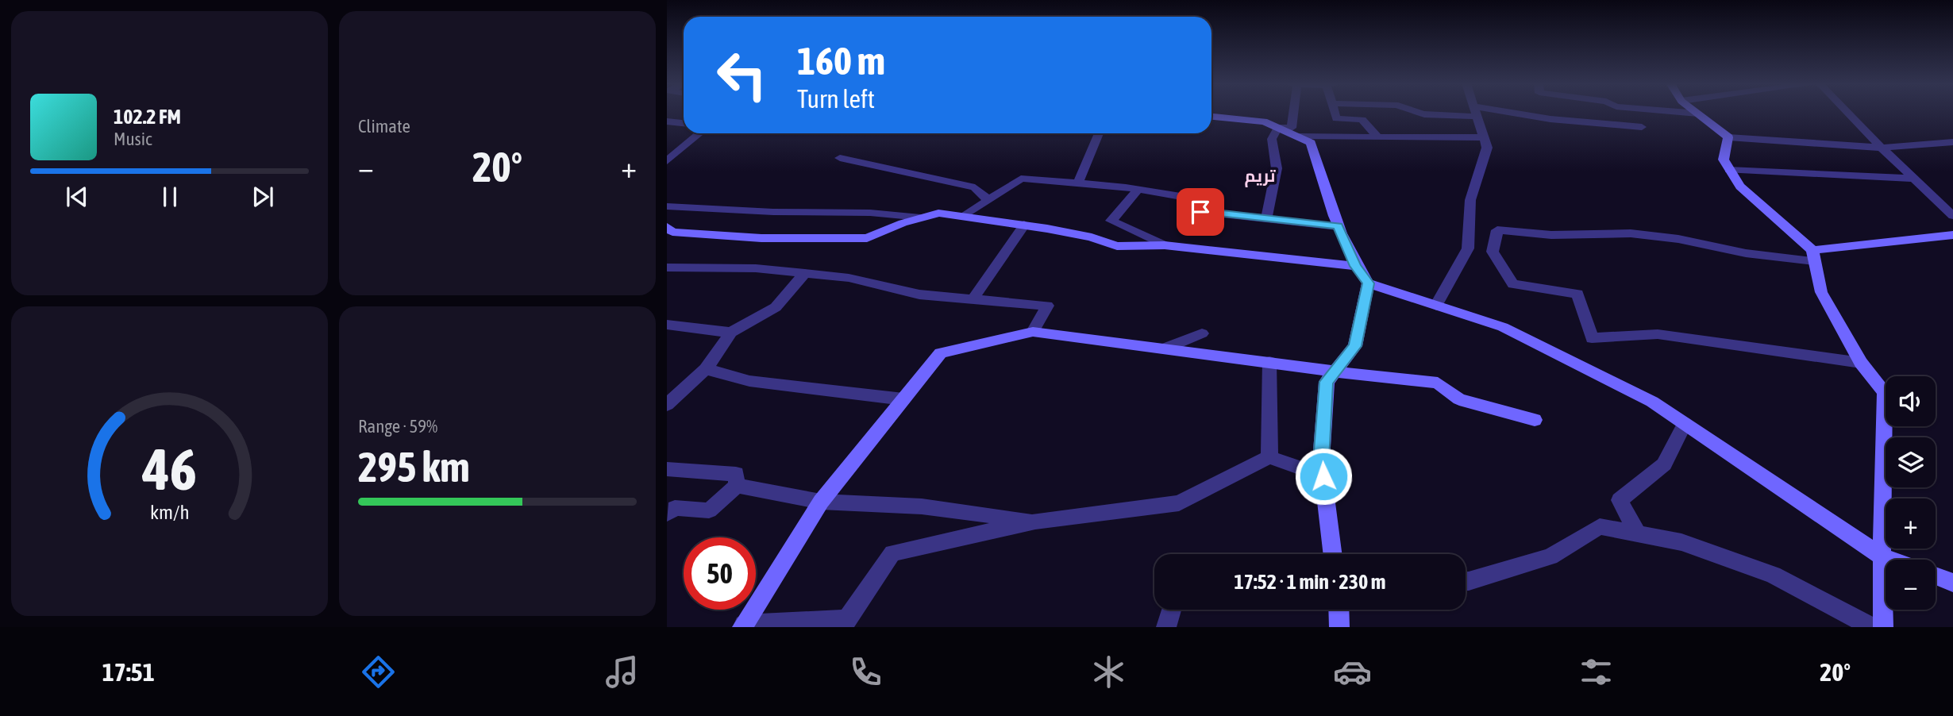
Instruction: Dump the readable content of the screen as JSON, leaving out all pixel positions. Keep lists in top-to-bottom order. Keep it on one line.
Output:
{"districts":["تريم"],"page":{"tile":["Climate",["Range · 59%","295 km"]],"turn":["160 m","Turn left"],"song":["102.2 FM","Music"],"heat":["−","20°","+"],"map_buttons":["+","−"],"limit":"50","trip":"17:52 · 1 min · 230 m","tabs":["17:51","20°"],"gauge":["46","km/h"]}}
